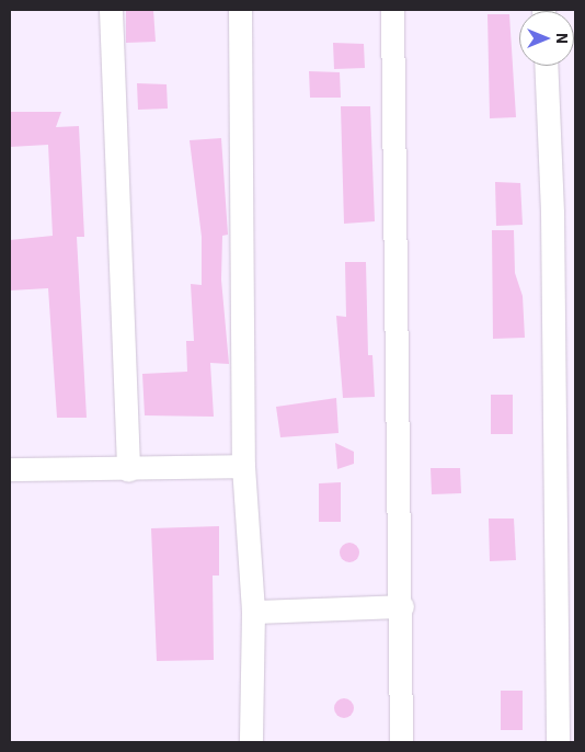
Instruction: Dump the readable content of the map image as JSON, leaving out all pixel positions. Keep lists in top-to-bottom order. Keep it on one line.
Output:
{"north":"right"}
